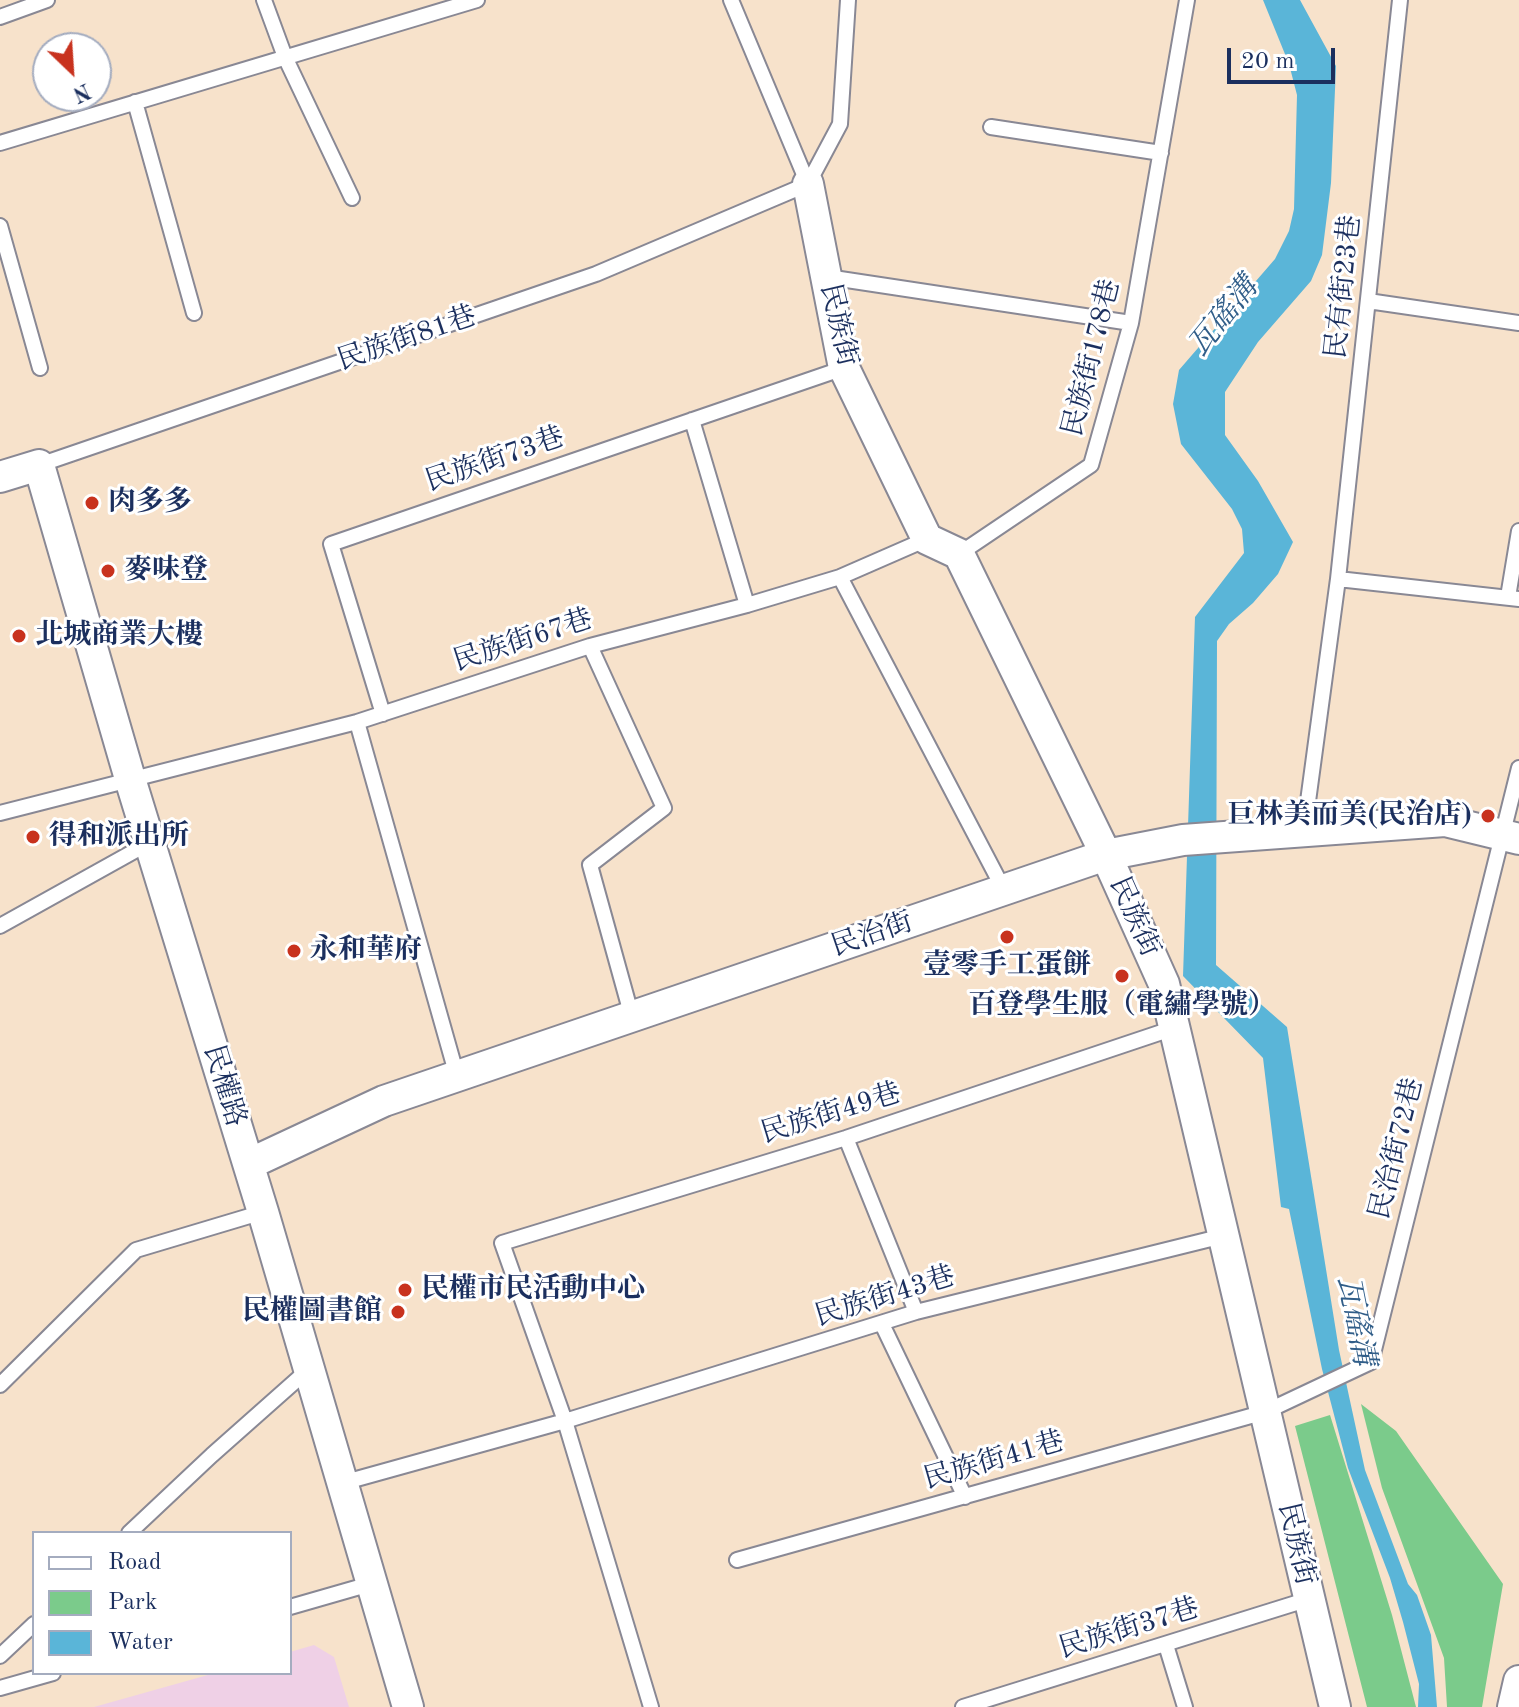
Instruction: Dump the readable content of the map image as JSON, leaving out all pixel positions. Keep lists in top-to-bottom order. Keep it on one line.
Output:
{"streets":{"street":["民族街","民族街81巷","民治街","民權路"],"lane":["民有街23巷","民族街178巷","民族街73巷","民族街67巷","民族街49巷","民治街72巷","民族街43巷","民族街41巷","民族街37巷"]},"crossings":[["民有街23巷","民治街"],["民族街","民族街81巷"],["民族街","民族街178巷"],["民族街","民族街73巷"],["民族街","民族街67巷"],["民族街","民治街"],["民族街","民族街49巷"],["民族街","民治街72巷"],["民族街","民族街43巷"],["民族街","民族街41巷"],["民族街","民族街37巷"],["民族街81巷","民權路"],["民族街73巷","民族街67巷"],["民族街67巷","民權路"],["民治街","民權路"],["民治街","民治街72巷"],["民權路","民族街43巷"],["民族街49巷","民族街43巷"],["民治街72巷","民族街41巷"]],"water":["瓦磘溝"],"places":["肉多多","麥味登","北城商業大樓","巨林美而美(民治店)","得和派出所","壹零手工蛋餅","永和華府","百登學生服（電繡學號）","民權市民活動中心","民權圖書館"],"legend":["Road","Park","Water"],"scale_bar":"20 m","north":"bottom right"}
